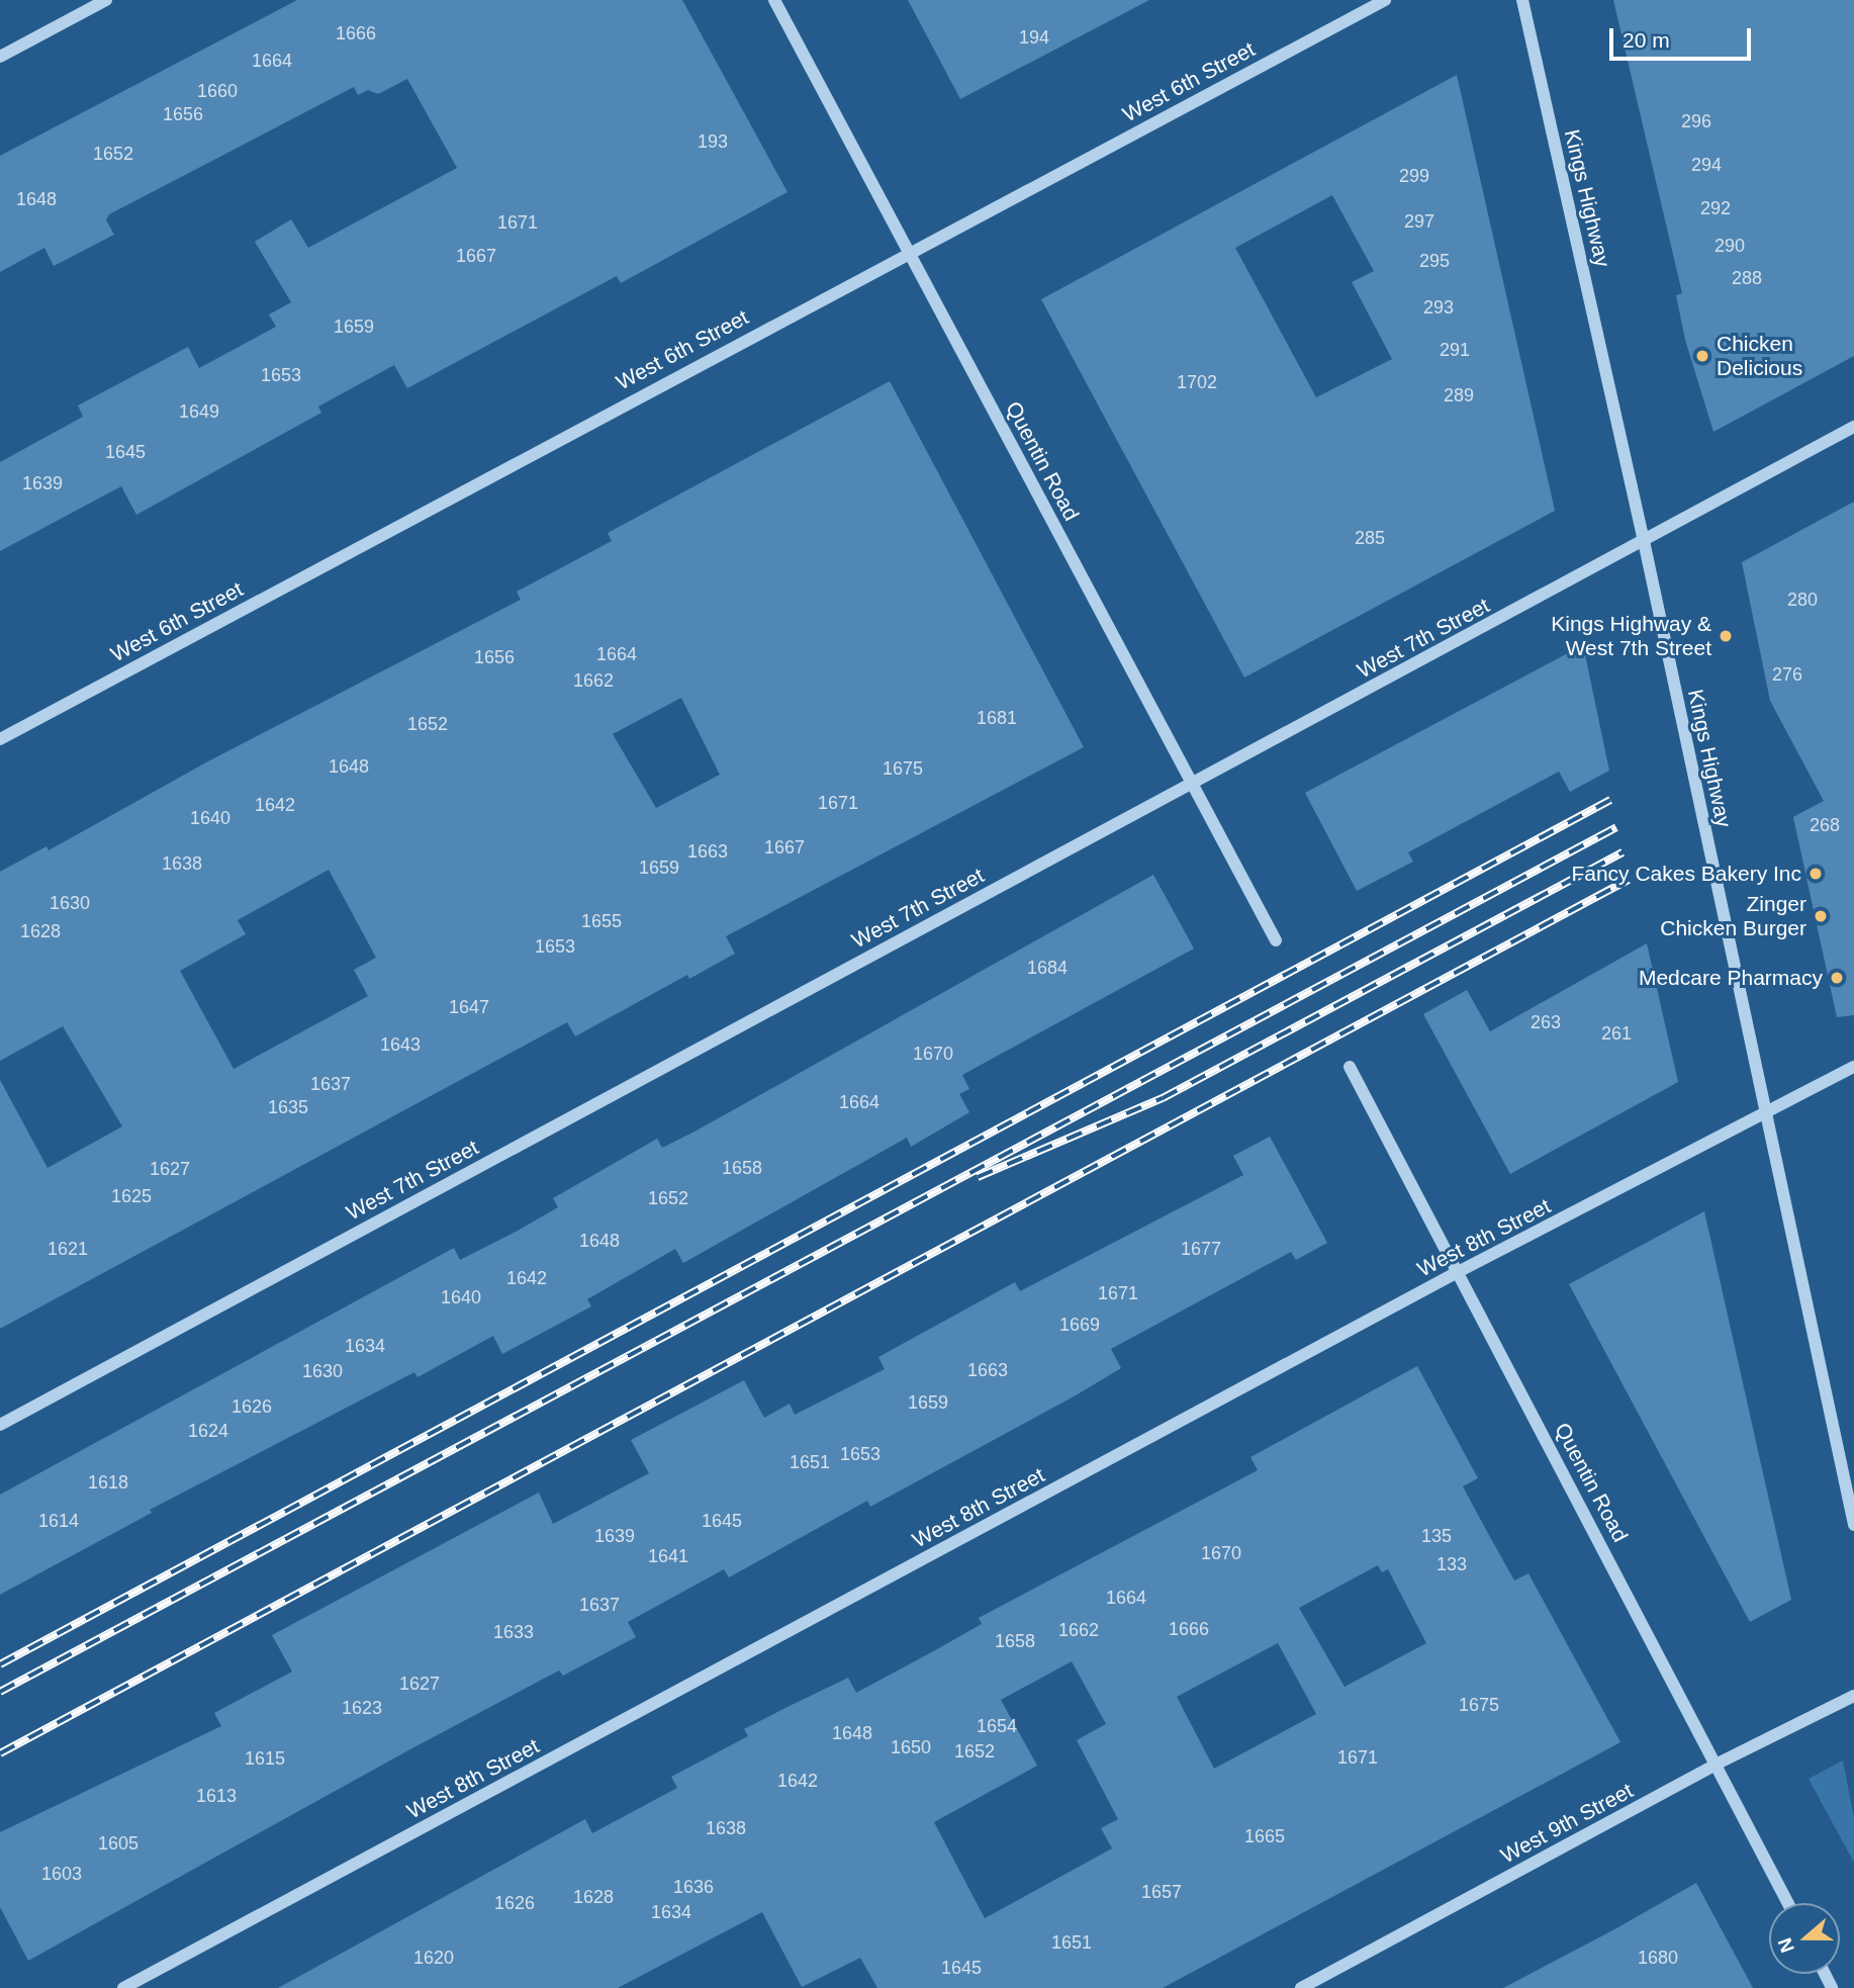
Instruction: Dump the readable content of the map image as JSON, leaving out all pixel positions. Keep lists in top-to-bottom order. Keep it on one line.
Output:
{"streets":{"street":["West 6th Street","Kings Highway","Quentin Road","West 7th Street","West 8th Street","West 9th Street"]},"crossings":[["West 6th Street","Quentin Road"],["Kings Highway","West 7th Street"],["Kings Highway","West 8th Street"],["Quentin Road","West 7th Street"],["Quentin Road","West 8th Street"],["Quentin Road","West 9th Street"]],"places":["Chicken Delicious","Kings Highway & West 7th Street","Fancy Cakes Bakery Inc","Zinger Chicken Burger","Medcare Pharmacy"],"house_numbers":["1666","194","1664","1660","1656","296","193","1652","294","299","1648","292","297","1671","290","1667","295","288","293","1659","291","1653","1702","289","1649","1645","1639","285","280","1664","1656","276","1662","1681","1652","1648","1675","1671","1642","1640","268","1667","1663","1638","1659","1630","1655","1628","1653","1684","1647","263","261","1643","1670","1637","1664","1635","1658","1627","1625","1652","1648","1621","1677","1642","1671","1640","1669","1634","1663","1630","1659","1626","1624","1653","1651","1618","1614","1645","1639","135","1670","1641","133","1664","1637","1666","1662","1633","1658","1627","1675","1623","1654","1648","1650","1652","1671","1615","1642","1613","1638","1665","1605","1603","1636","1657","1628","1626","1634","1651","1620","1680","1645"],"scale_bar":"20 m","north":"left"}
